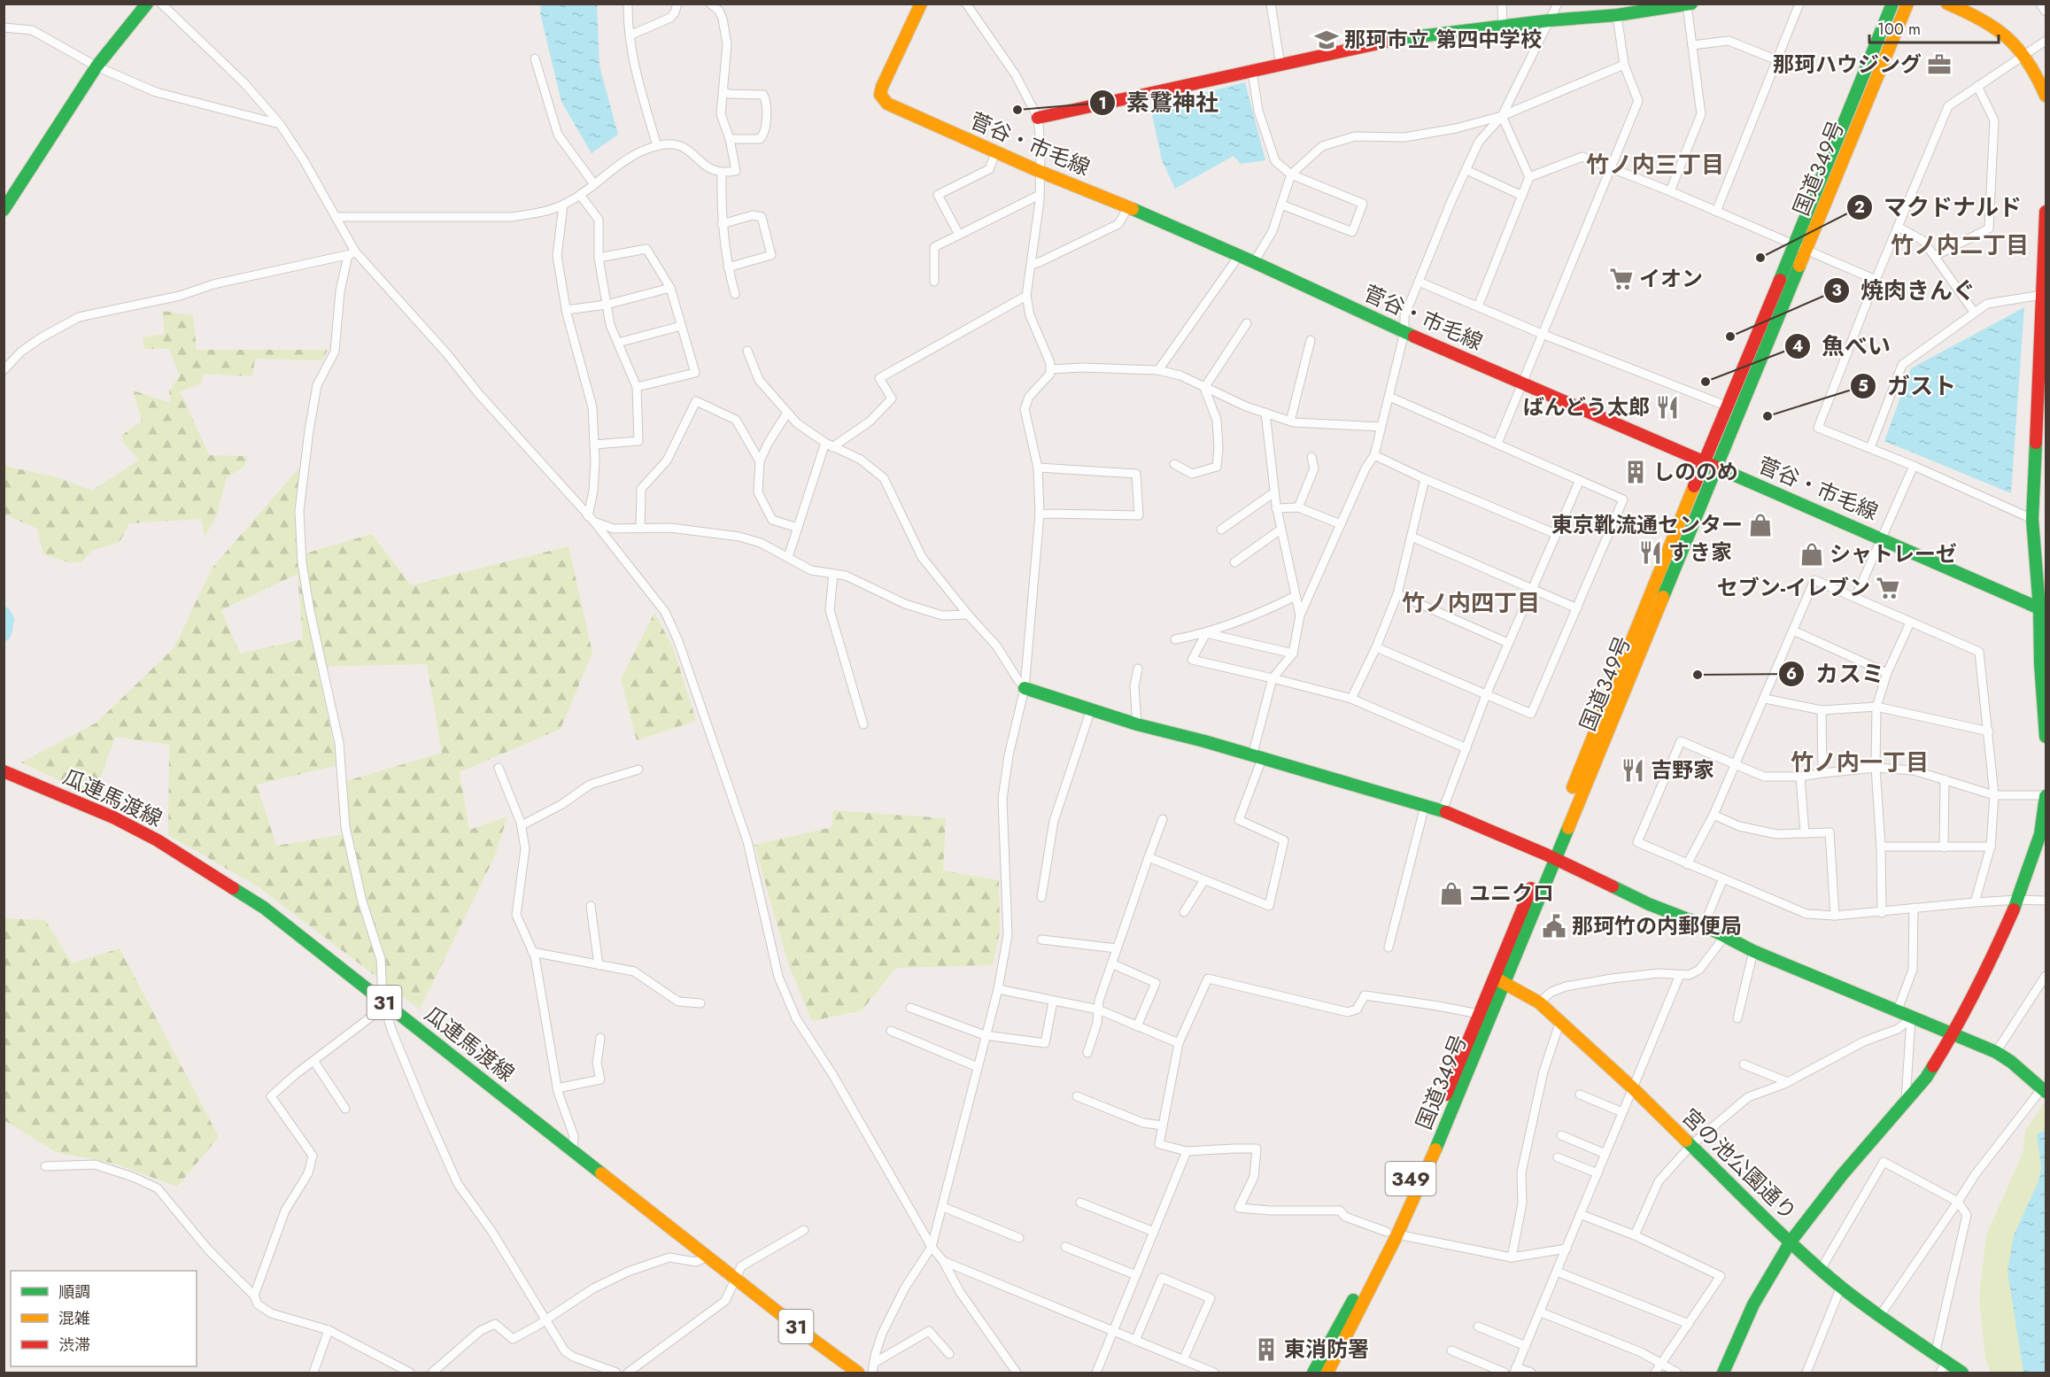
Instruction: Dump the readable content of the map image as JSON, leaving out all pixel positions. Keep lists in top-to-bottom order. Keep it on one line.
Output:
{"streets":{"main road":["菅谷・市毛線","国道349号","瓜連馬渡線","31","宮の池公園通り","349"]},"crossings":[["菅谷・市毛線","国道349号"],["国道349号","宮の池公園通り"]],"districts":["竹ノ内三丁目","竹ノ内二丁目","竹ノ内四丁目","竹ノ内一丁目"],"places":{"school or university":["那珂市立 第四中学校"],"office":["那珂ハウジング"],"other":["素鵞神社","マクドナルド","焼肉きんぐ","魚べい","ガスト","カスミ"],"supermarket":["イオン","セブン-イレブン"],"restaurant":["ばんどう太郎","すき家","吉野家"],"building":["しののめ","東消防署"],"shop":["東京靴流通センター","シャトレーゼ","ユニクロ"],"public building":["那珂竹の内郵便局"]},"legend":["順調","混雑","渋滞"],"scale_bar":"100 m"}
